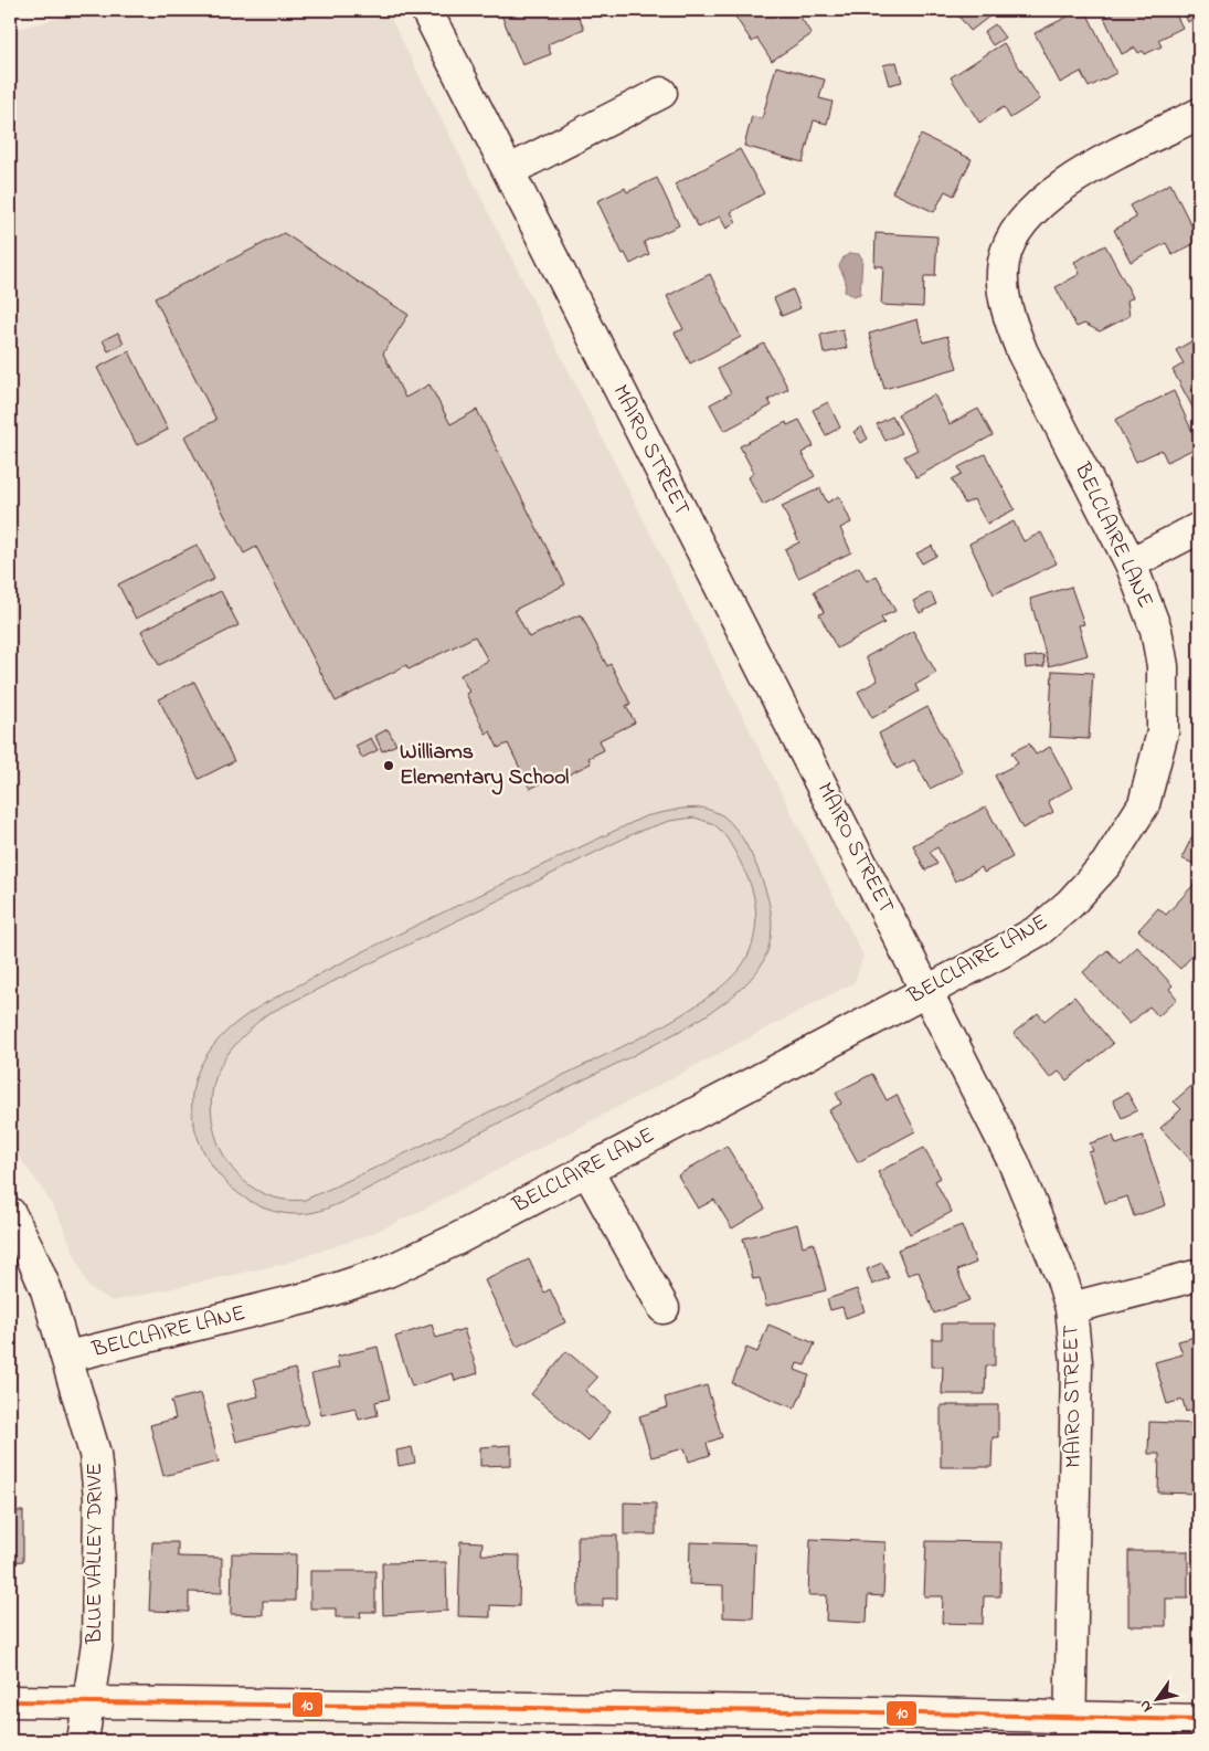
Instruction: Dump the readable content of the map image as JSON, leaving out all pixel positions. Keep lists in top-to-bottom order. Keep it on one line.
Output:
{"streets":{"street":["MAIRO STREET","BELCLAIRE LANE","BLUE VALLEY DRIVE"]},"crossings":[["MAIRO STREET","BELCLAIRE LANE"],["BELCLAIRE LANE","BLUE VALLEY DRIVE"]],"places":["Williams Elementary School"],"lines":["transit line 10"],"north":"bottom left"}
